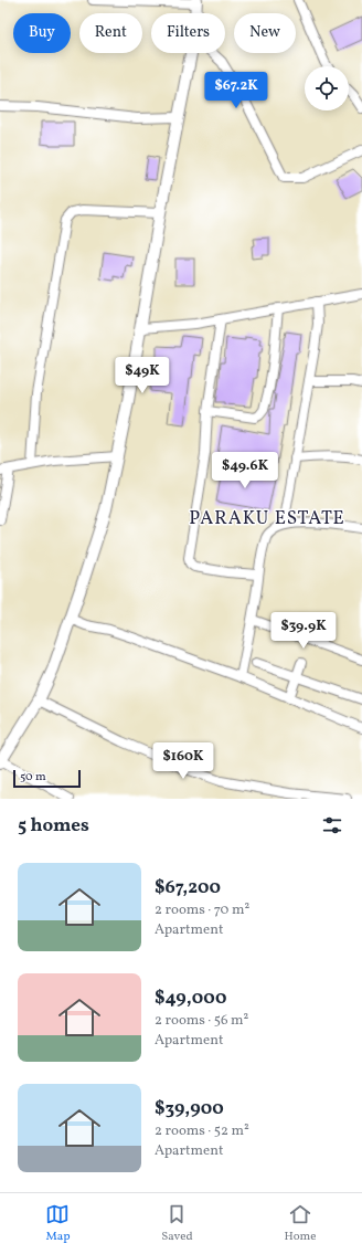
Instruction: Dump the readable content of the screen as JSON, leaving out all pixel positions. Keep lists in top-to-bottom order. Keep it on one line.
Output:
{"districts":["PARAKU ESTATE"],"scale_bar":"50 m","page":{"chip":["Buy","Rent","Filters","New"],"price":["$67.2K","$49K","$49.6K","$39.9K","$160K"],"scale":"50 m","heading":"5 homes","list":[{"name":"$67,200","note":"2 rooms · 70 m² · Apartment"},{"name":"$49,000","note":"2 rooms · 56 m² · Apartment"},{"name":"$39,900","note":"2 rooms · 52 m² · Apartment"}],"tabs":["Map","Saved","Home"]}}
